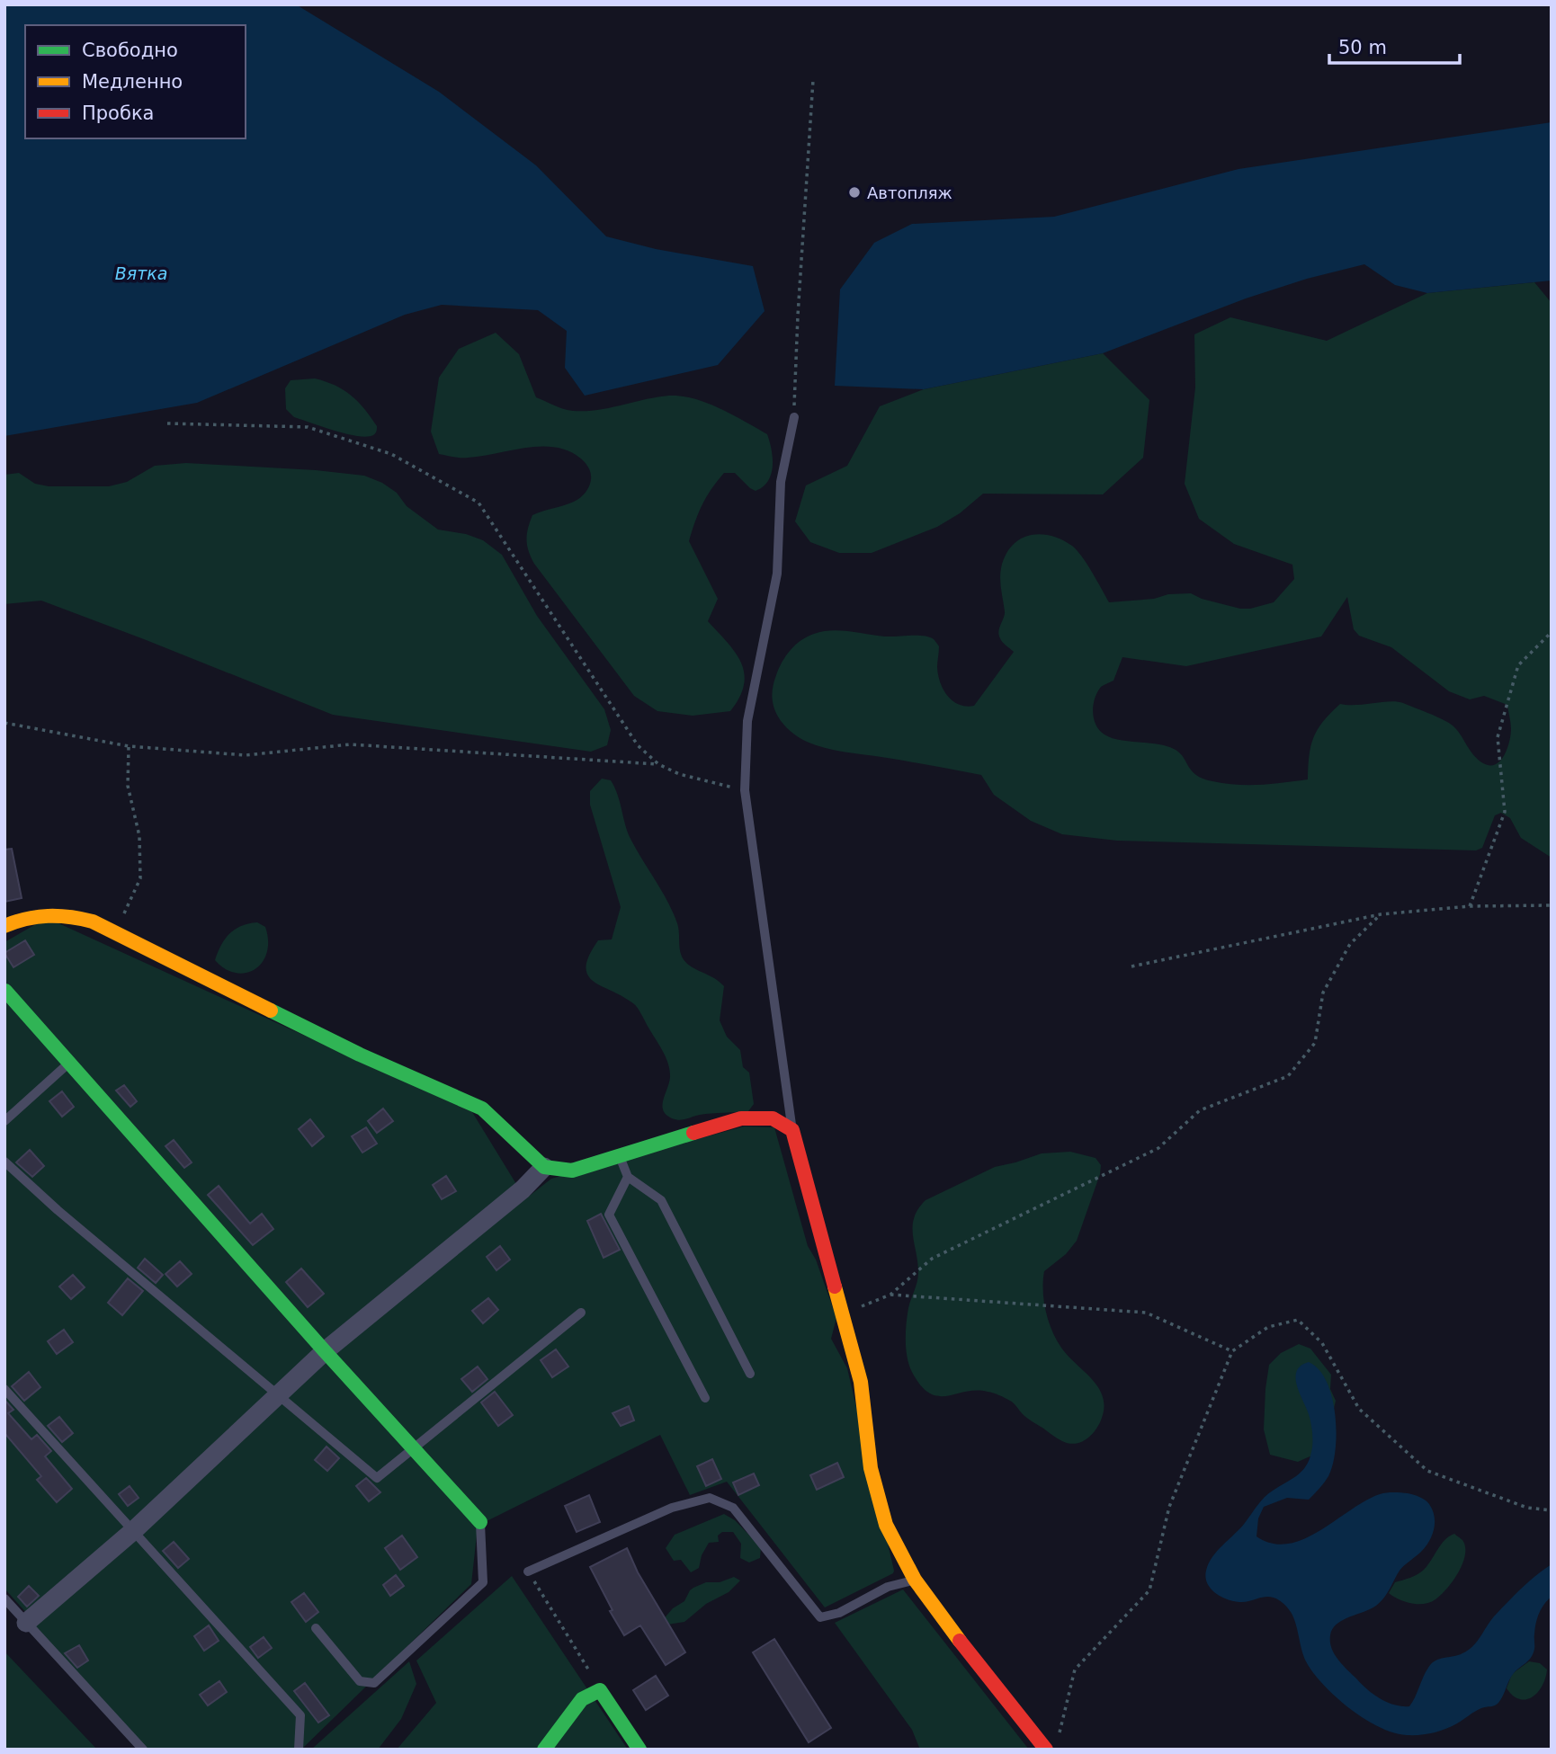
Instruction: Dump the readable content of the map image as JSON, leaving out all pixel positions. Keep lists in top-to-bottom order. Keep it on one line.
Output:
{"water":["Вятка"],"places":["Автопляж"],"legend":["Свободно","Медленно","Пробка"],"scale_bar":"50 m"}
